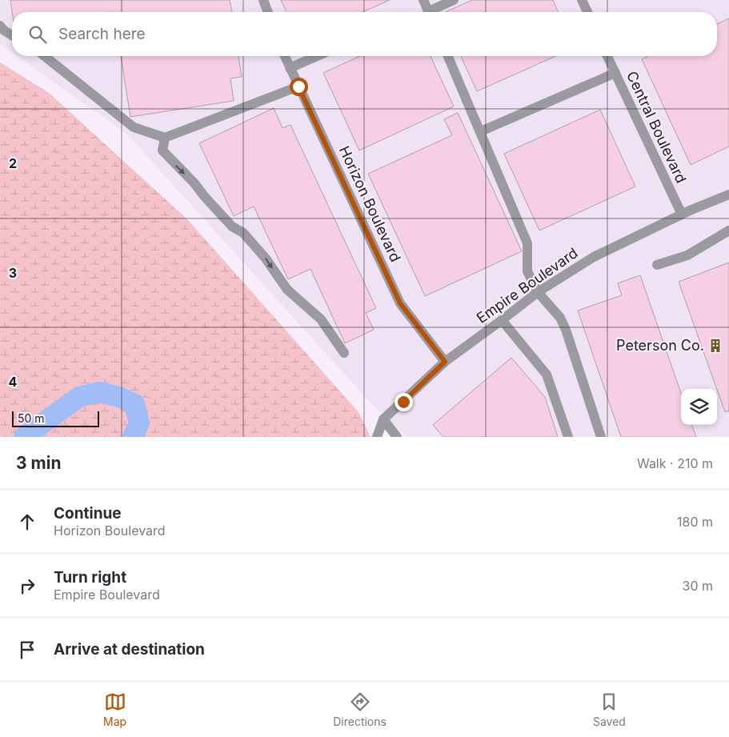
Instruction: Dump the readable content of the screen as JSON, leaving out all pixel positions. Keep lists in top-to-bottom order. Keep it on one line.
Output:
{"streets":{"street":["Central Boulevard","Horizon Boulevard","Empire Boulevard"]},"crossings":[["Central Boulevard","Empire Boulevard"],["Horizon Boulevard","Empire Boulevard"]],"places":{"building":["Peterson Co."]},"scale_bar":"50 m","page":{"search":"Search here","scale":"50 m","heading":["3 min","Walk · 210 m"],"list":[["Continue","Horizon Boulevard","180 m"],["Turn right","Empire Boulevard","30 m"],"Arrive at destination"],"nav":["Map","Directions","Saved"]},"grid":{"rows":["2","3","4"]}}
